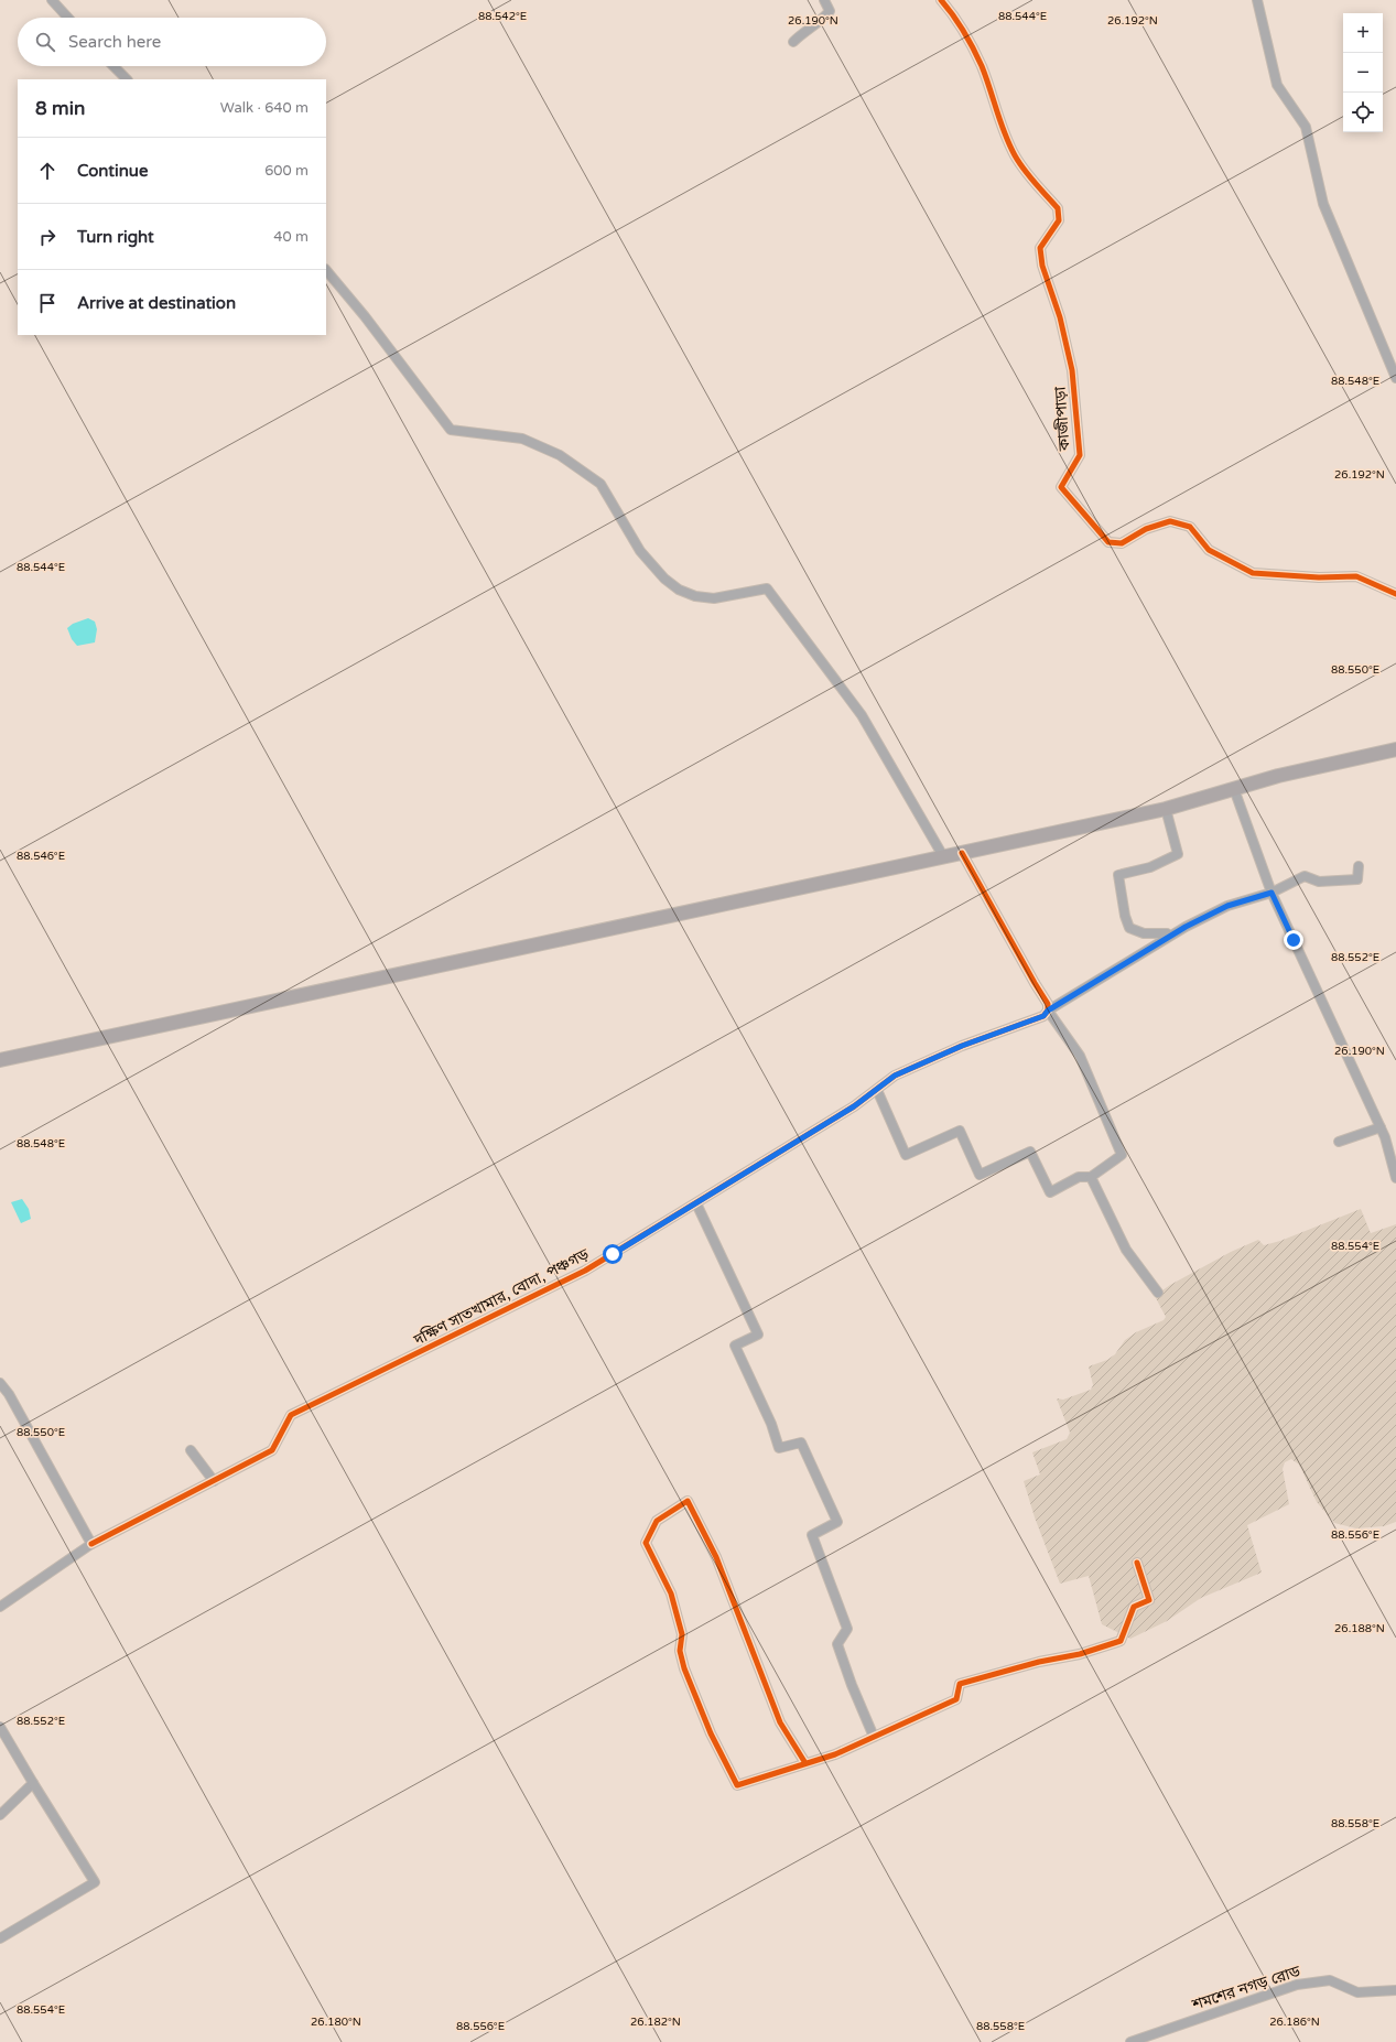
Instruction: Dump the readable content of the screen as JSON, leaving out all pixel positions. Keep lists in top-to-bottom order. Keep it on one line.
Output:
{"streets":{"street":["কাজীপাড়া","দক্ষিণ সাতখামার, বোদা, পঞ্চগড়","শমশের নগড় রোড"]},"page":{"map_buttons":["+","−"],"search":"Search here","heading":["8 min","Walk · 640 m"],"list":[["Continue","600 m"],["Turn right","40 m"],"Arrive at destination"]},"coordinates":["88.542°E","88.544°E","26.190°N","26.192°N","88.548°E","88.550°E","88.546°E","88.552°E","88.554°E","88.556°E","26.188°N","88.558°E","26.180°N","26.182°N","26.186°N"]}
